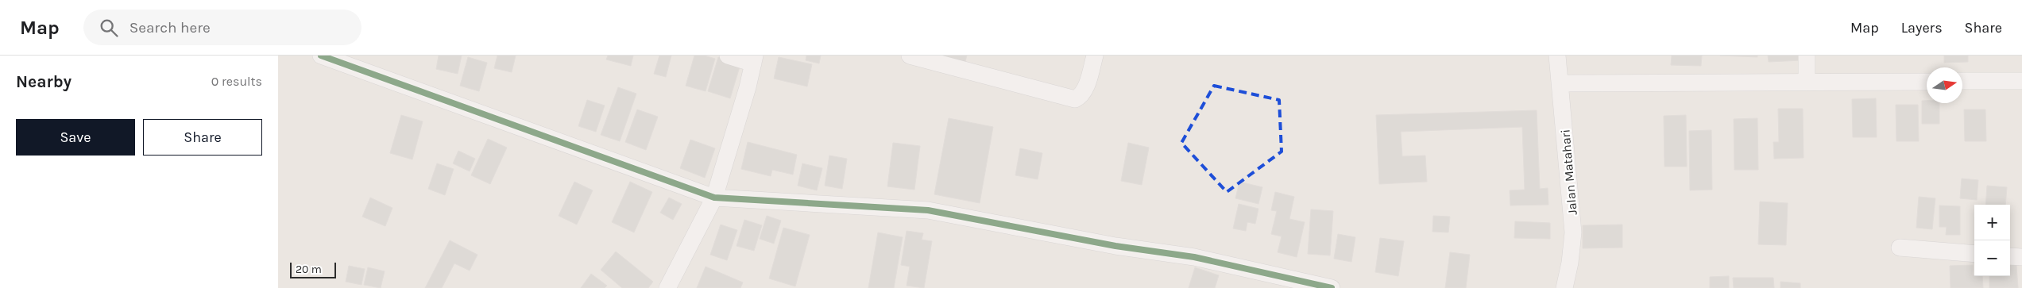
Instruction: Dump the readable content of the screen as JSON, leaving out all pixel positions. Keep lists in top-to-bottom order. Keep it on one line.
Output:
{"streets":{"street":["Jalan Matahari"]},"scale_bar":"20 m","north":"right","page":{"header":"Map","search":"Search here","nav":["Map","Layers","Share"],"heading":["Nearby","0 results"],"buttons":["Save","Share"],"map_buttons":["+","−"],"scale":"20 m"}}
